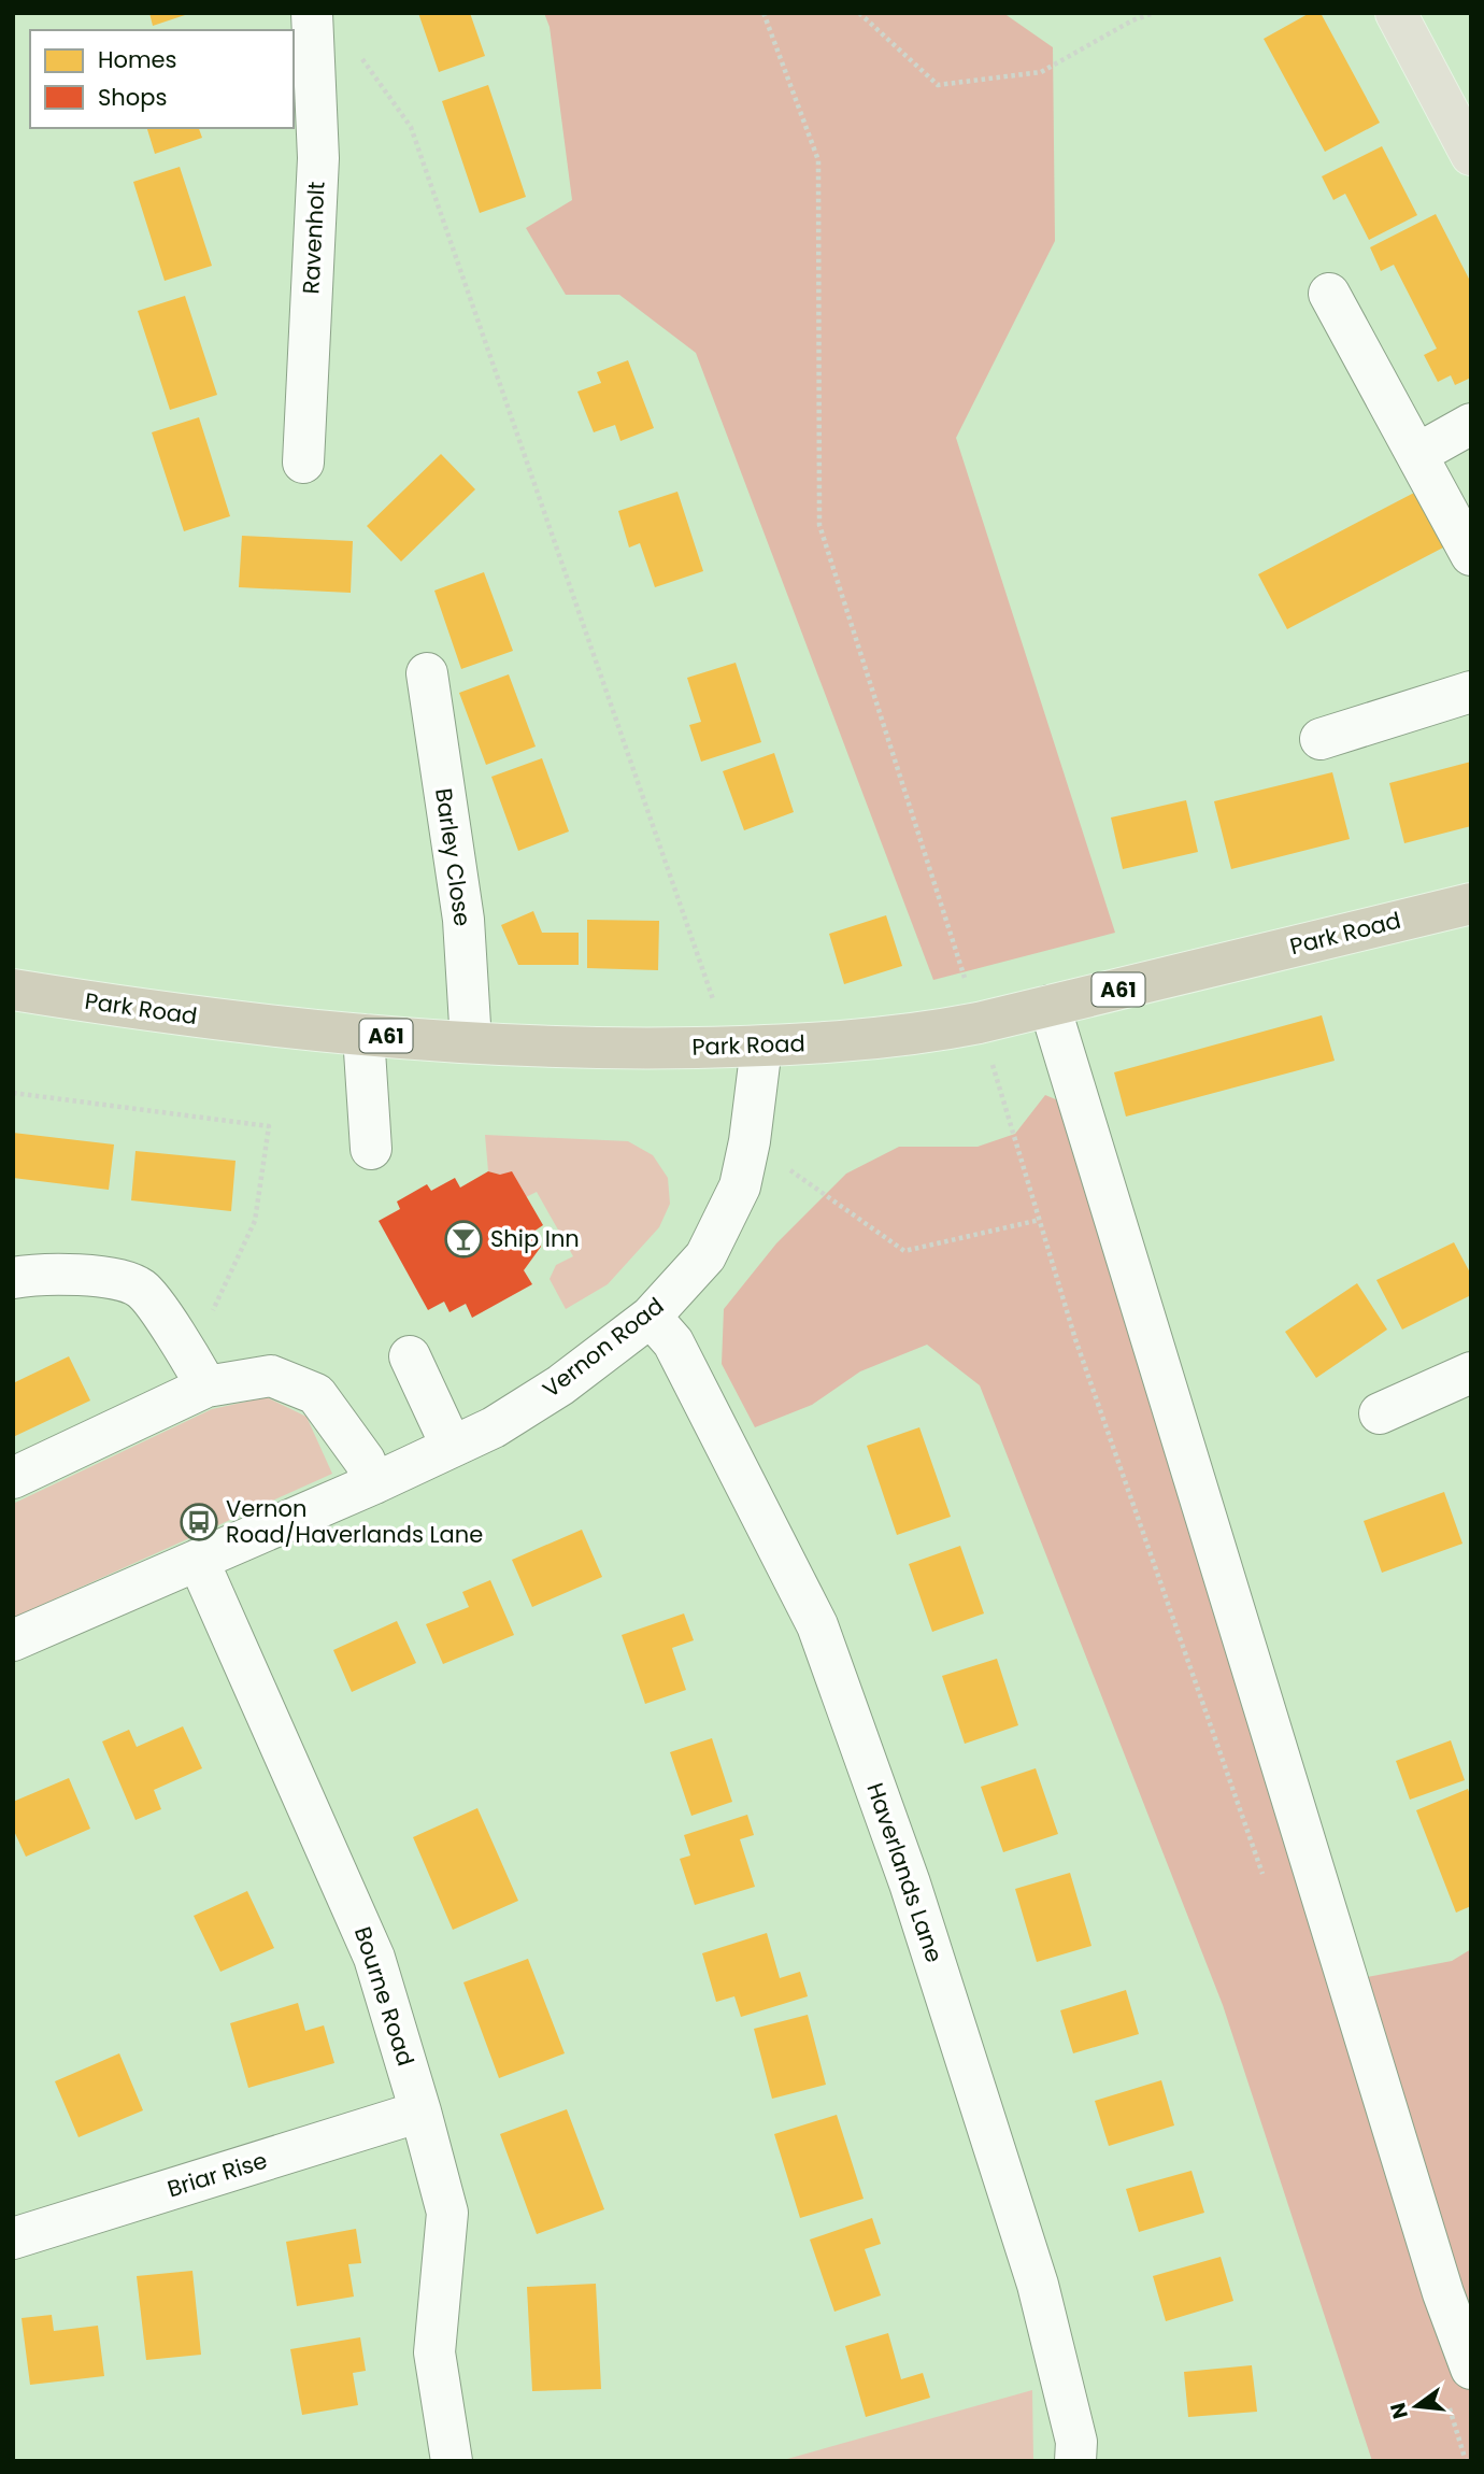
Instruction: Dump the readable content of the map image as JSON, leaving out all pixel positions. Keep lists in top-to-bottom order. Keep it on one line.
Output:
{"streets":{"highway":["Park Road","A61"],"street":["Ravenholt","Barley Close","Vernon Road","Haverlands Lane","Bourne Road","Briar Rise"]},"crossings":[["Barley Close","Park Road"],["Park Road","Vernon Road"],["Vernon Road","Haverlands Lane"],["Vernon Road","Bourne Road"],["Bourne Road","Briar Rise"]],"places":{"bar":["Ship Inn"],"bus stop":["Vernon Road/Haverlands Lane"]},"legend":["Homes","Shops"],"north":"left"}
